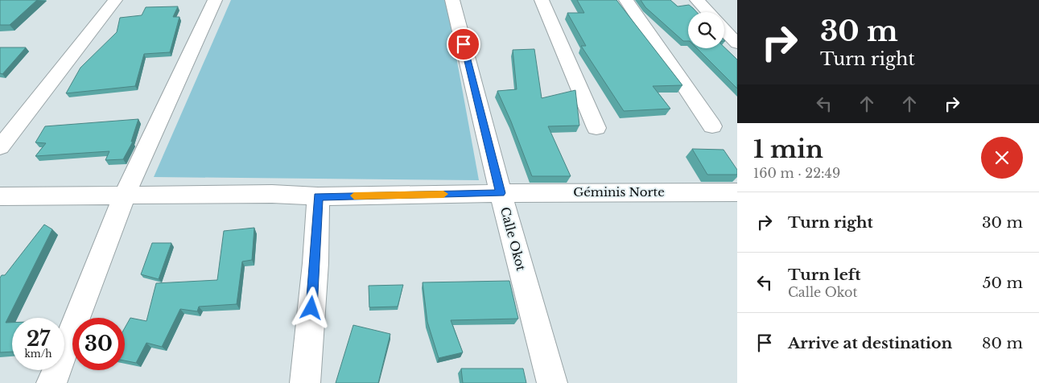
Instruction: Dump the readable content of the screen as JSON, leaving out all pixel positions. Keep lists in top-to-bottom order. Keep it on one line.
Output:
{"streets":{"street":["Géminis Norte","Calle Okot"]},"crossings":[["Géminis Norte","Calle Okot"]],"page":{"turn":["30 m","Turn right"],"heading":["1 min","160 m · 22:49"],"list":[{"name":"Turn right","value":"30 m"},{"name":"Turn left","note":"Calle Okot","value":"50 m"},{"name":"Arrive at destination","value":"80 m"}],"speed":"27 km/h","limit":"30"}}
